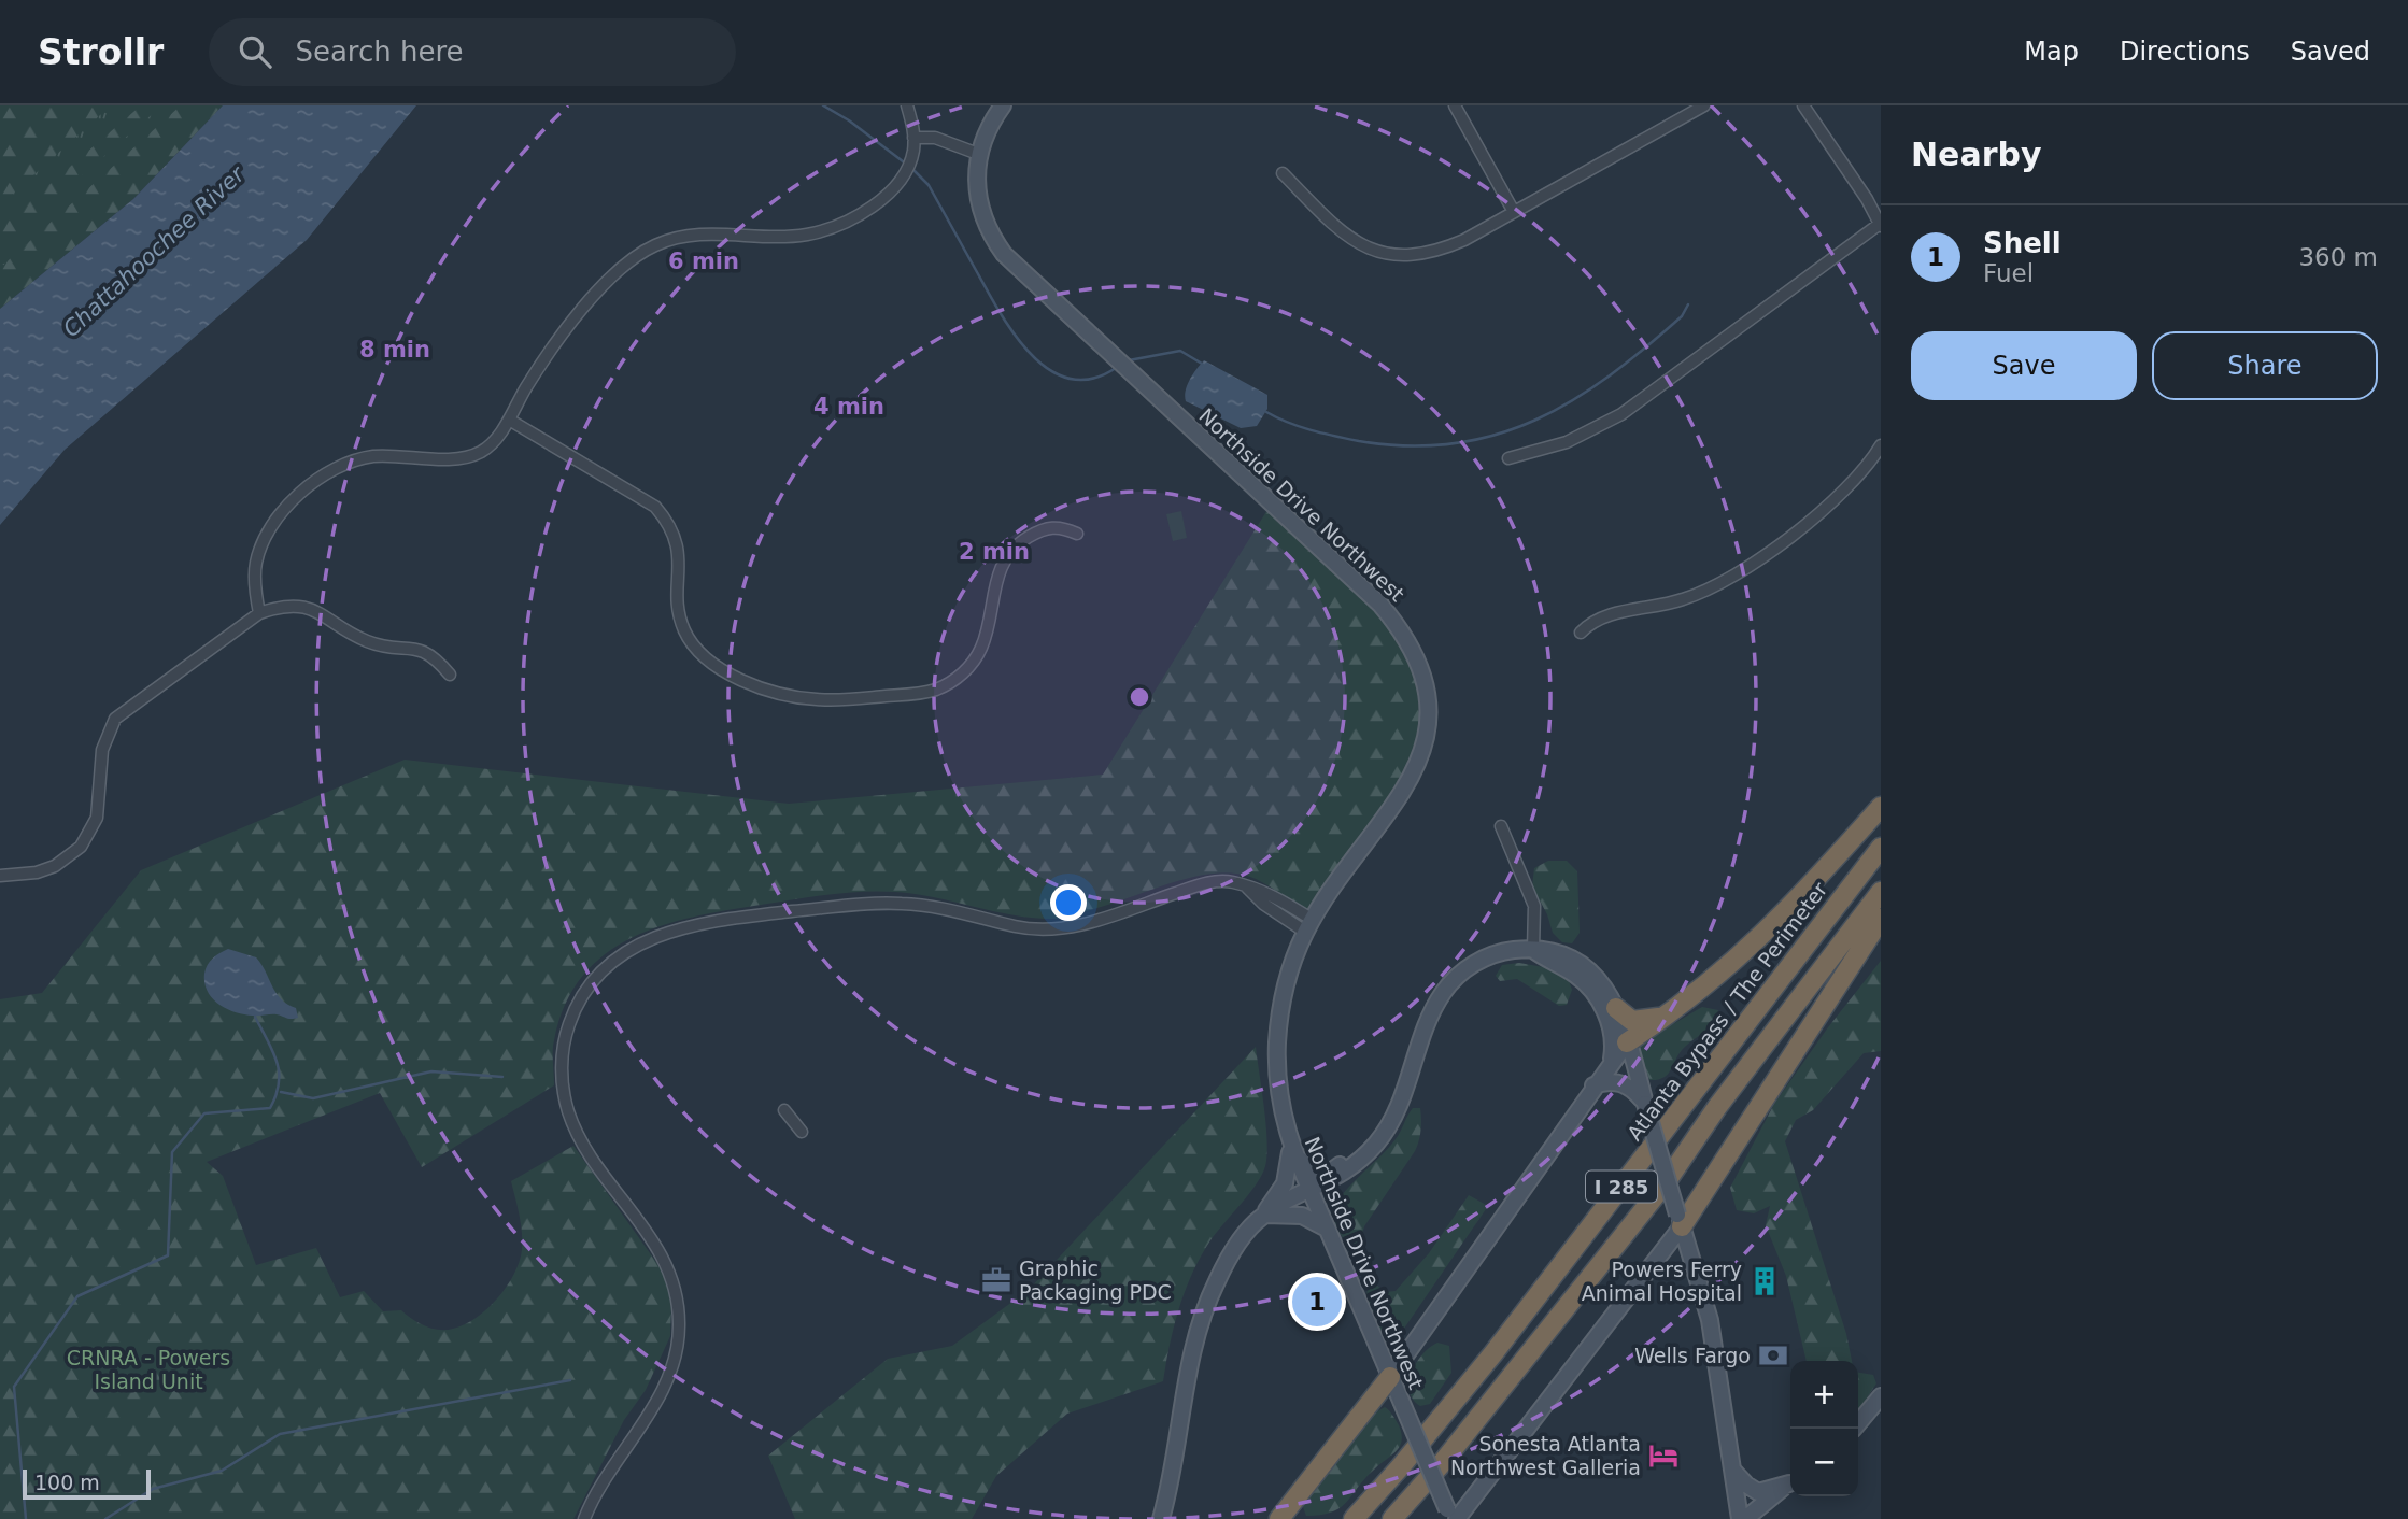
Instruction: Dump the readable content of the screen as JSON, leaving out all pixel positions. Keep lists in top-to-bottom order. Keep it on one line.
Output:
{"streets":{"highway":["Atlanta Bypass / The Perimeter","I 285"],"street":["Northside Drive Northwest"]},"water":["Chattahoochee River"],"parks":["CRNRA - Powers Island Unit"],"places":{"office":["Graphic Packaging PDC"],"building":["Powers Ferry Animal Hospital"],"bank":["Wells Fargo"],"hotel":["Sonesta Atlanta Northwest Galleria"]},"scale_bar":"100 m","page":{"header":"Strollr","search":"Search here","nav":["Map","Directions","Saved"],"heading":"Nearby","list":[{"mark":"1","name":"Shell","note":"Fuel","value":"360 m"}],"buttons":["Save","Share"],"pins":"1","map_buttons":["+","−"],"scale":"100 m"},"rings":["6 min","8 min","4 min","2 min"]}
